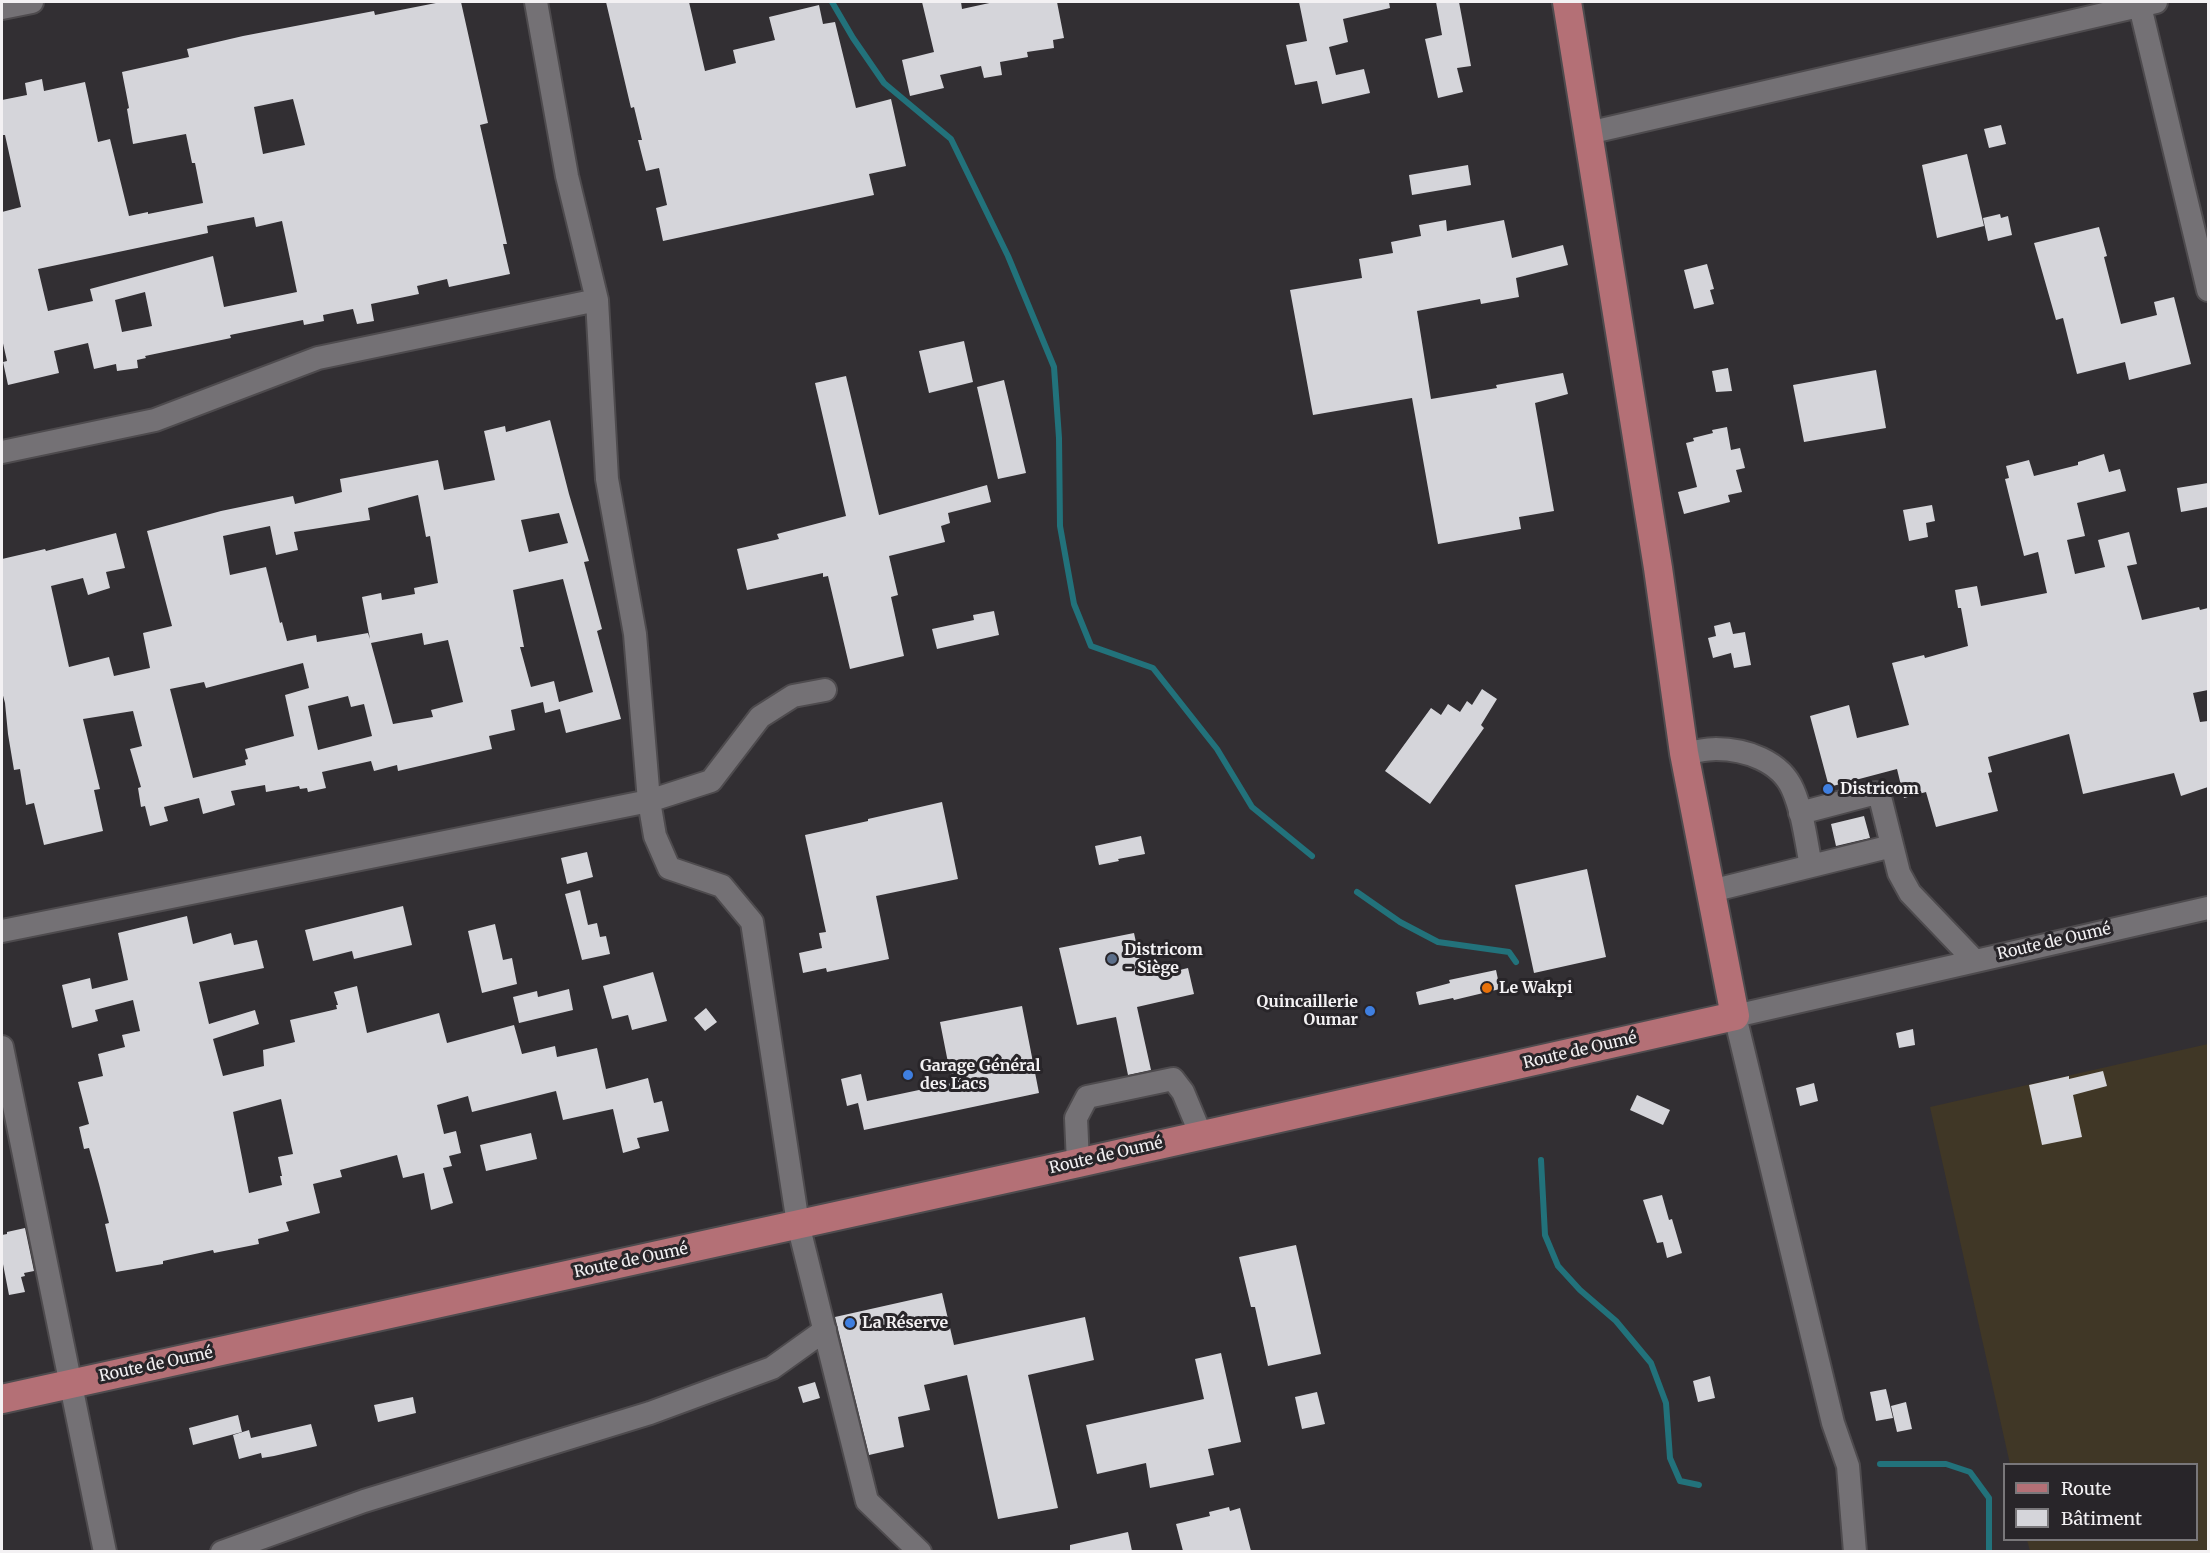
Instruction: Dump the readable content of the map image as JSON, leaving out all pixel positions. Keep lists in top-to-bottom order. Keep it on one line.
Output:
{"streets":{"main road":["Route de Oumé"]},"places":["Districom","Districom - Siège","Le Wakpi","Quincaillerie Oumar","Garage Général des Lacs","La Réserve"],"legend":["Route","Bâtiment"]}
